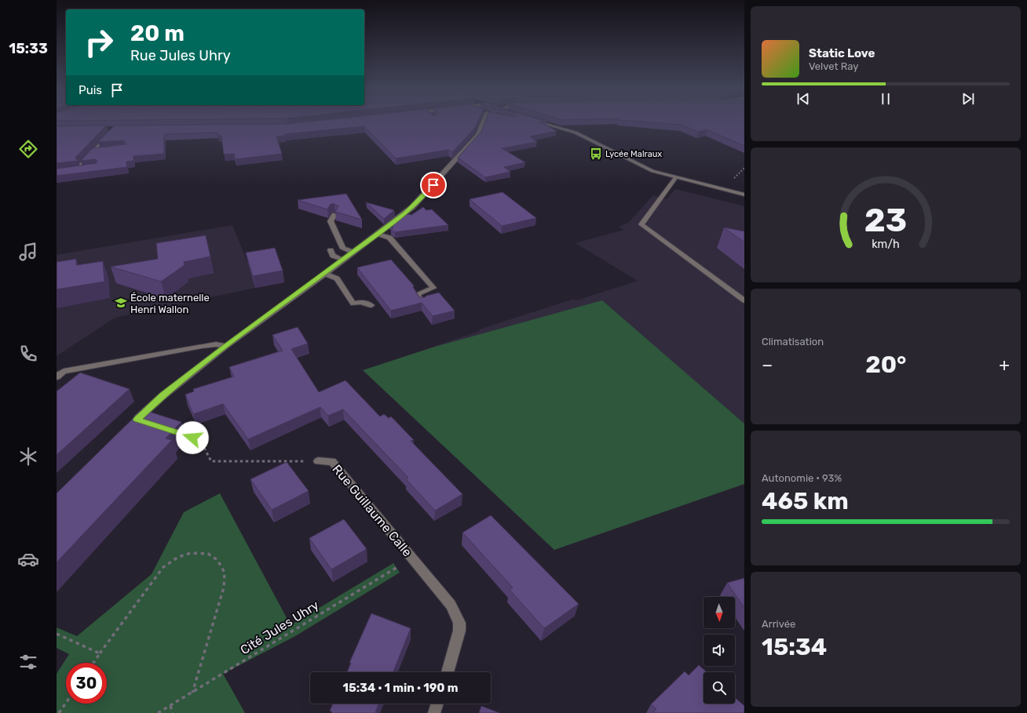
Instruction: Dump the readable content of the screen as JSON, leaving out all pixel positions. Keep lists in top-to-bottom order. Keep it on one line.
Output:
{"streets":{"street":["Rue Guillaume Calle"],"path":["Cité Jules Uhry"]},"crossings":[["Rue Guillaume Calle","Cité Jules Uhry"]],"places":{"bus stop":["Lycée Malraux"],"school or university":["École maternelle Henri Wallon"]},"north":"bottom","page":{"tabs":"15:33","turn":["20 m","Rue Jules Uhry"],"song":["Static Love","Velvet Ray"],"then":"Puis","tile":["Climatisation",["Autonomie · 93%","465 km"],["Arrivée","15:34"]],"heat":["−","20°","+"],"limit":"30","trip":"15:34 · 1 min · 190 m","gauge":["23","km/h"]}}
